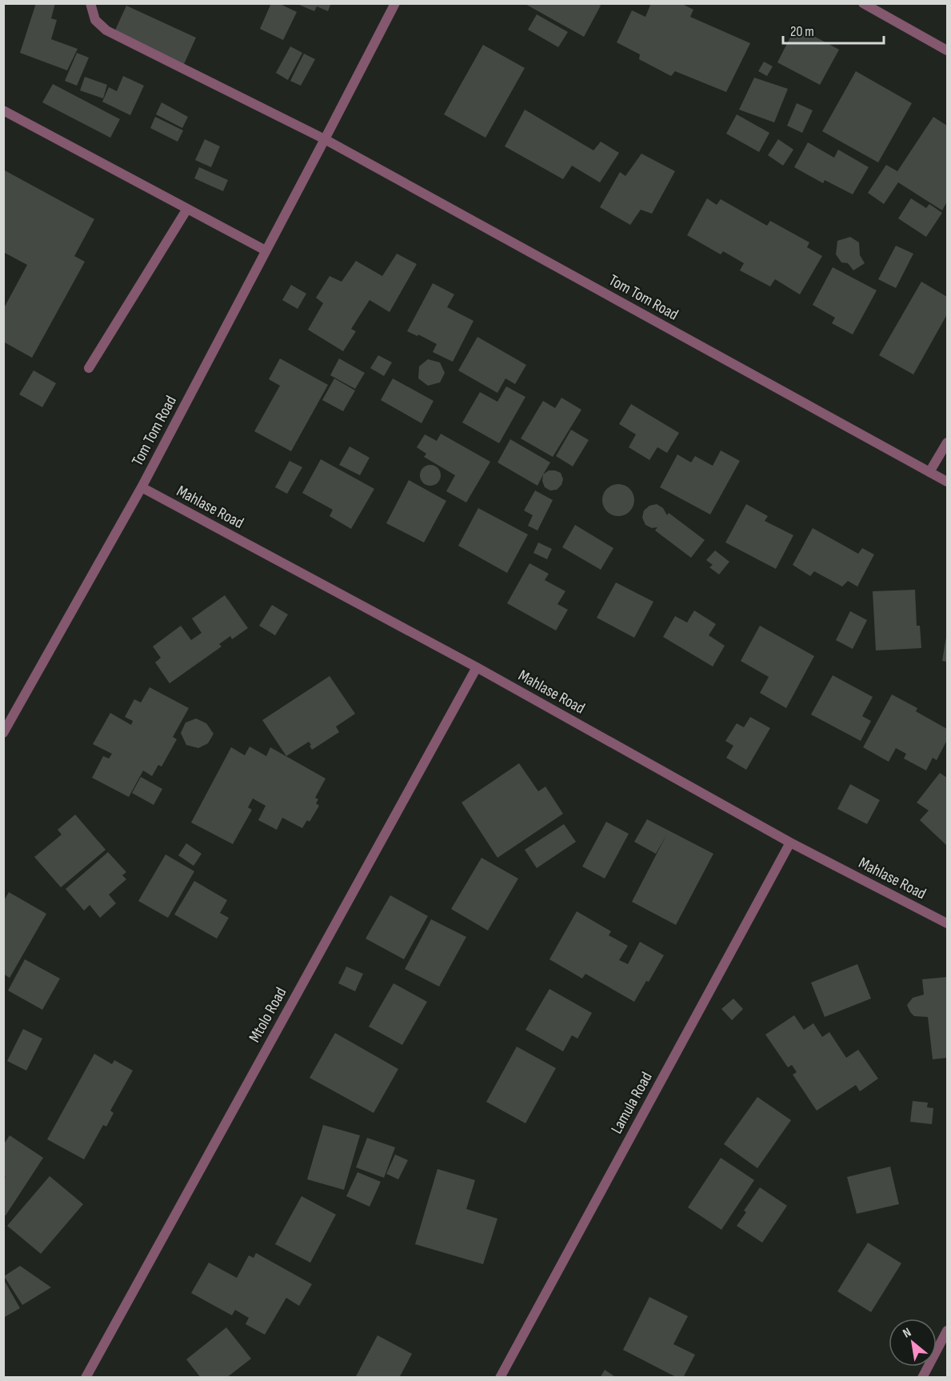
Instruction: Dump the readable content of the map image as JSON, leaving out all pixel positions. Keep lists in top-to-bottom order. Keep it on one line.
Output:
{"streets":{"street":["Tom Tom Road","Mahlase Road","Mtolo Road","Lamula Road"]},"crossings":[["Tom Tom Road","Mahlase Road"],["Mahlase Road","Mtolo Road"],["Mahlase Road","Lamula Road"]],"scale_bar":"20 m","north":"top left"}
